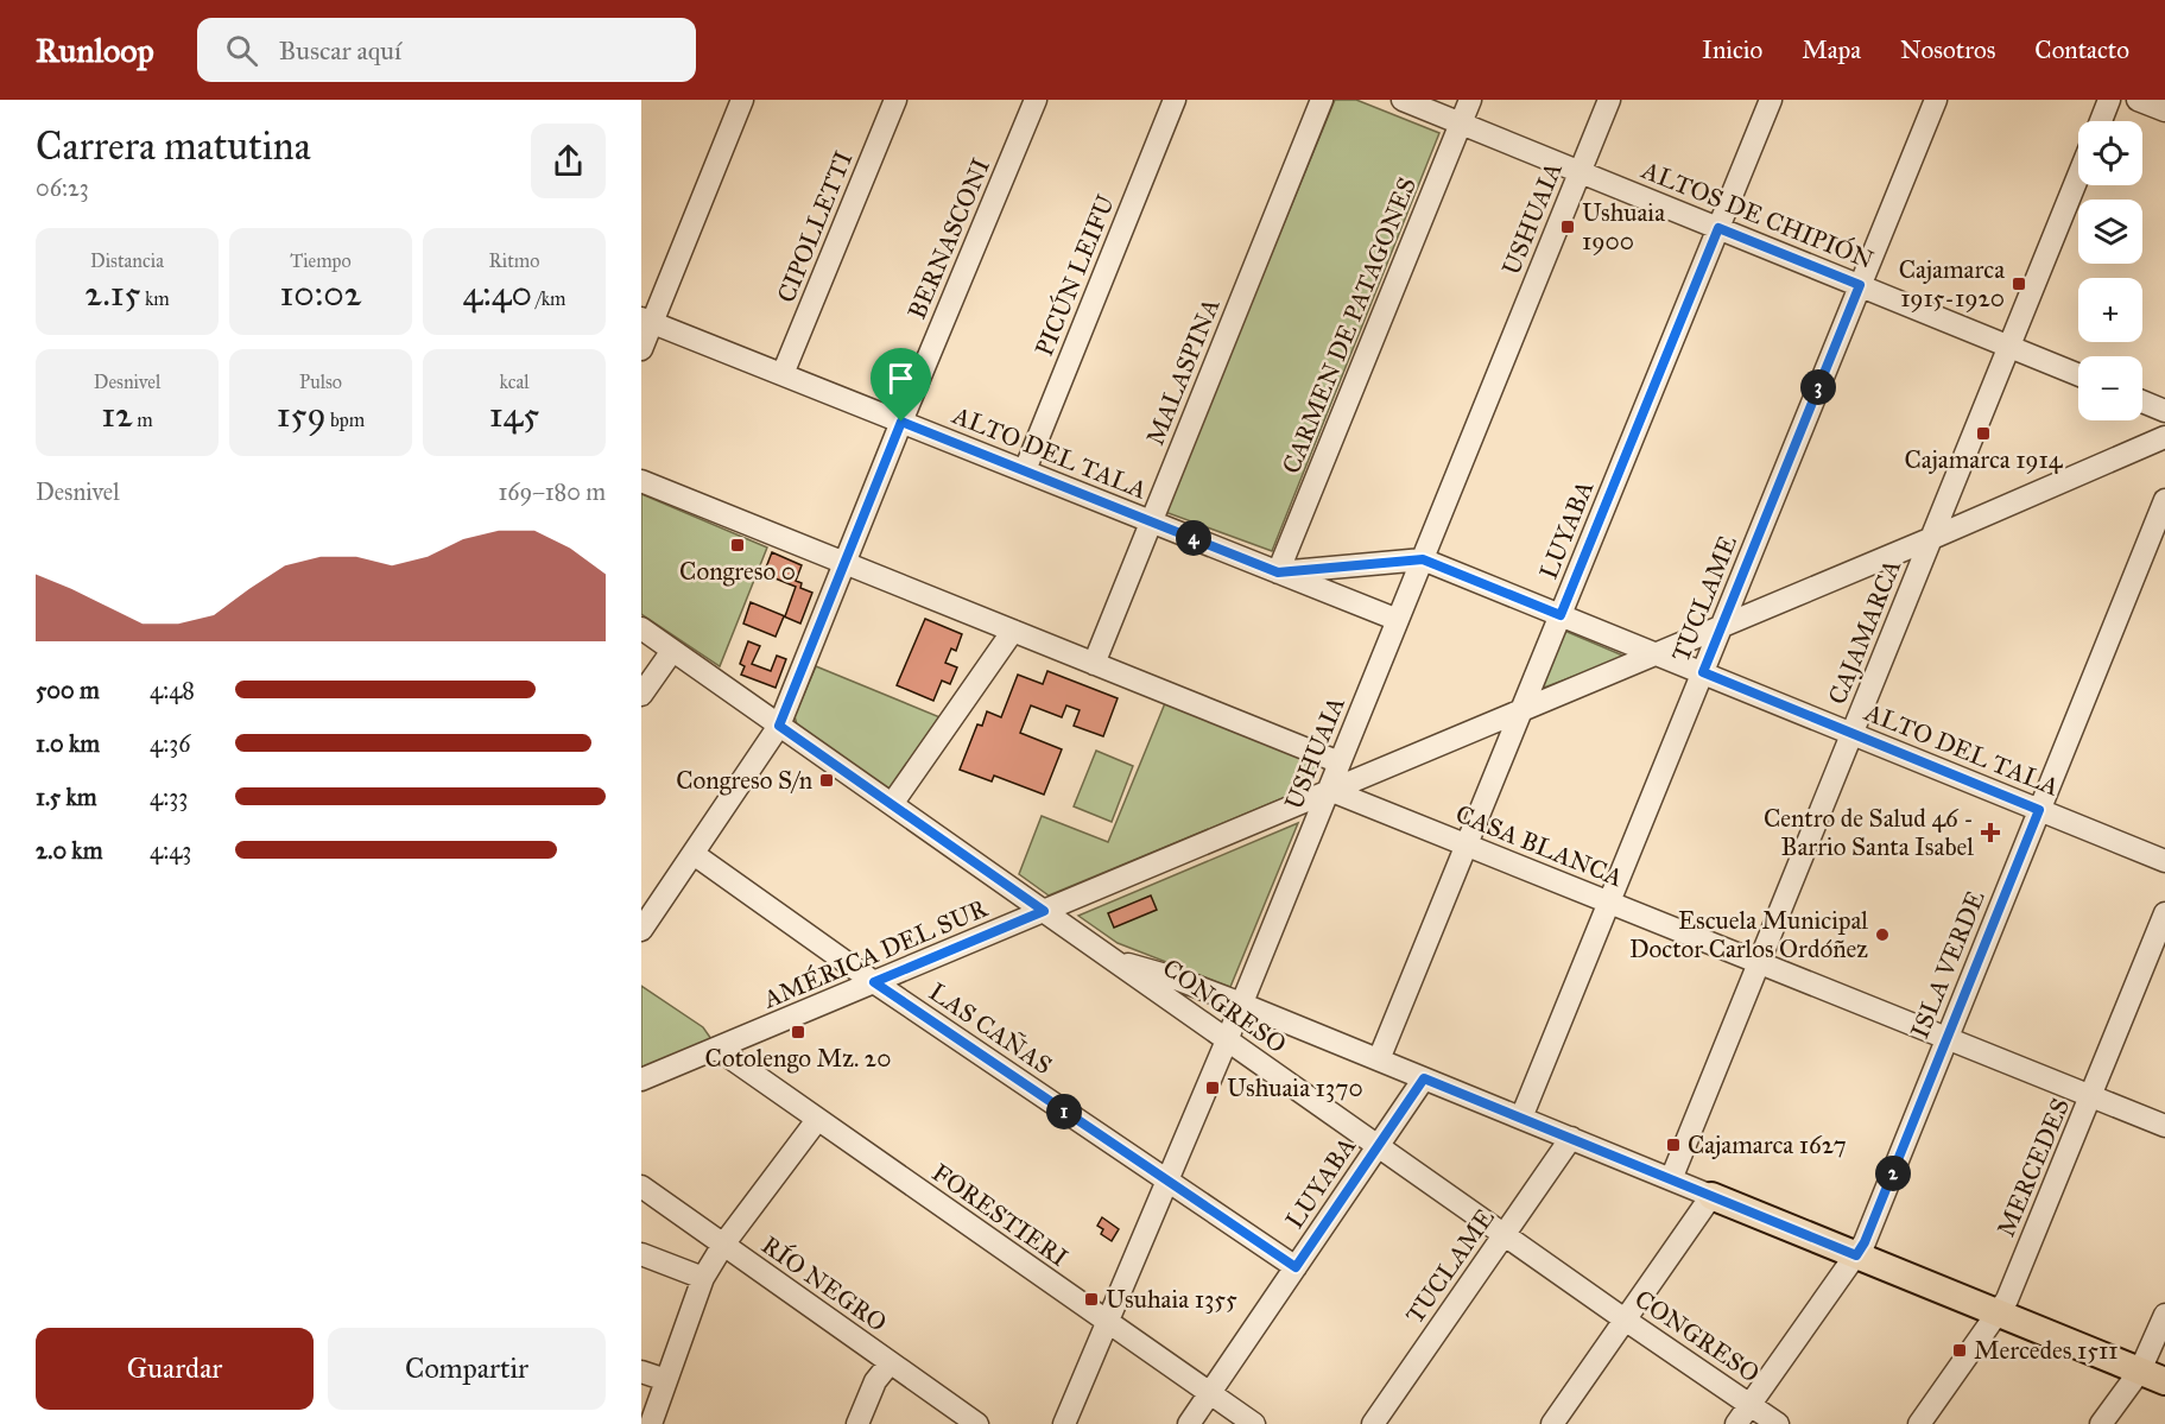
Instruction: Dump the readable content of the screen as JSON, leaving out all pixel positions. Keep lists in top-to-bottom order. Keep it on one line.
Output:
{"streets":{"street":["ALTOS DE CHIPIÓN","USHUAIA","CIPOLLETTI","BERNASCONI","PICÚN LEIFU","CARMEN DE PATAGONES","MALASPINA","ALTO DEL TALA","LUYABA","TUCLAME","CAJAMARCA","CASA BLANCA","AMÉRICA DEL SUR","ISLA VERDE","CONGRESO","LAS CAÑAS","MERCEDES","FORESTIERI","RÍO NEGRO"]},"crossings":[["ALTOS DE CHIPIÓN","USHUAIA"],["ALTOS DE CHIPIÓN","CARMEN DE PATAGONES"],["ALTOS DE CHIPIÓN","LUYABA"],["ALTOS DE CHIPIÓN","TUCLAME"],["ALTOS DE CHIPIÓN","CAJAMARCA"],["USHUAIA","ALTO DEL TALA"],["USHUAIA","CASA BLANCA"],["USHUAIA","AMÉRICA DEL SUR"],["USHUAIA","CONGRESO"],["USHUAIA","LAS CAÑAS"],["USHUAIA","FORESTIERI"],["CIPOLLETTI","ALTO DEL TALA"],["BERNASCONI","ALTO DEL TALA"],["BERNASCONI","CONGRESO"],["BERNASCONI","LAS CAÑAS"],["PICÚN LEIFU","ALTO DEL TALA"],["CARMEN DE PATAGONES","ALTO DEL TALA"],["MALASPINA","ALTO DEL TALA"],["ALTO DEL TALA","LUYABA"],["ALTO DEL TALA","TUCLAME"],["ALTO DEL TALA","CAJAMARCA"],["ALTO DEL TALA","AMÉRICA DEL SUR"],["ALTO DEL TALA","ISLA VERDE"],["LUYABA","CASA BLANCA"],["LUYABA","AMÉRICA DEL SUR"],["LUYABA","CONGRESO"],["LUYABA","LAS CAÑAS"],["LUYABA","FORESTIERI"],["TUCLAME","CASA BLANCA"],["TUCLAME","AMÉRICA DEL SUR"],["TUCLAME","CONGRESO"],["CAJAMARCA","CASA BLANCA"],["CAJAMARCA","AMÉRICA DEL SUR"],["CASA BLANCA","AMÉRICA DEL SUR"],["CASA BLANCA","ISLA VERDE"],["CASA BLANCA","MERCEDES"],["AMÉRICA DEL SUR","CONGRESO"],["AMÉRICA DEL SUR","LAS CAÑAS"],["AMÉRICA DEL SUR","FORESTIERI"],["ISLA VERDE","CONGRESO"]],"places":{"transit":["Ushuaia 1900","Cajamarca 1915-1920","Cajamarca 1914","Congreso 0","Congreso S/n","Cotolengo Mz. 20","Ushuaia 1370","Cajamarca 1627","Usuhaia 1355","Mercedes 1511"],"health":["Centro de Salud 46 - Barrio Santa Isabel"],"other":["Escuela Municipal Doctor Carlos Ordóñez"]},"page":{"header":"Runloop","search":"Buscar aquí","nav":["Inicio","Mapa","Nosotros","Contacto"],"heading":["Carrera matutina","06:23"],"map_buttons":["+","−"],"stats":[["Distancia","2.15 km"],["Tiempo","10:02"],["Ritmo","4:40 /km"],["Desnivel","12 m"],["Pulso","159 bpm"],["kcal","145"]],"pins":["3","4","1","2"],"chart":["Desnivel","169–180 m"],"list":[{"name":"500 m","note":"4:48"},{"name":"1.0 km","note":"4:36"},{"name":"1.5 km","note":"4:33"},{"name":"2.0 km","note":"4:43"}],"buttons":["Guardar","Compartir"]}}
